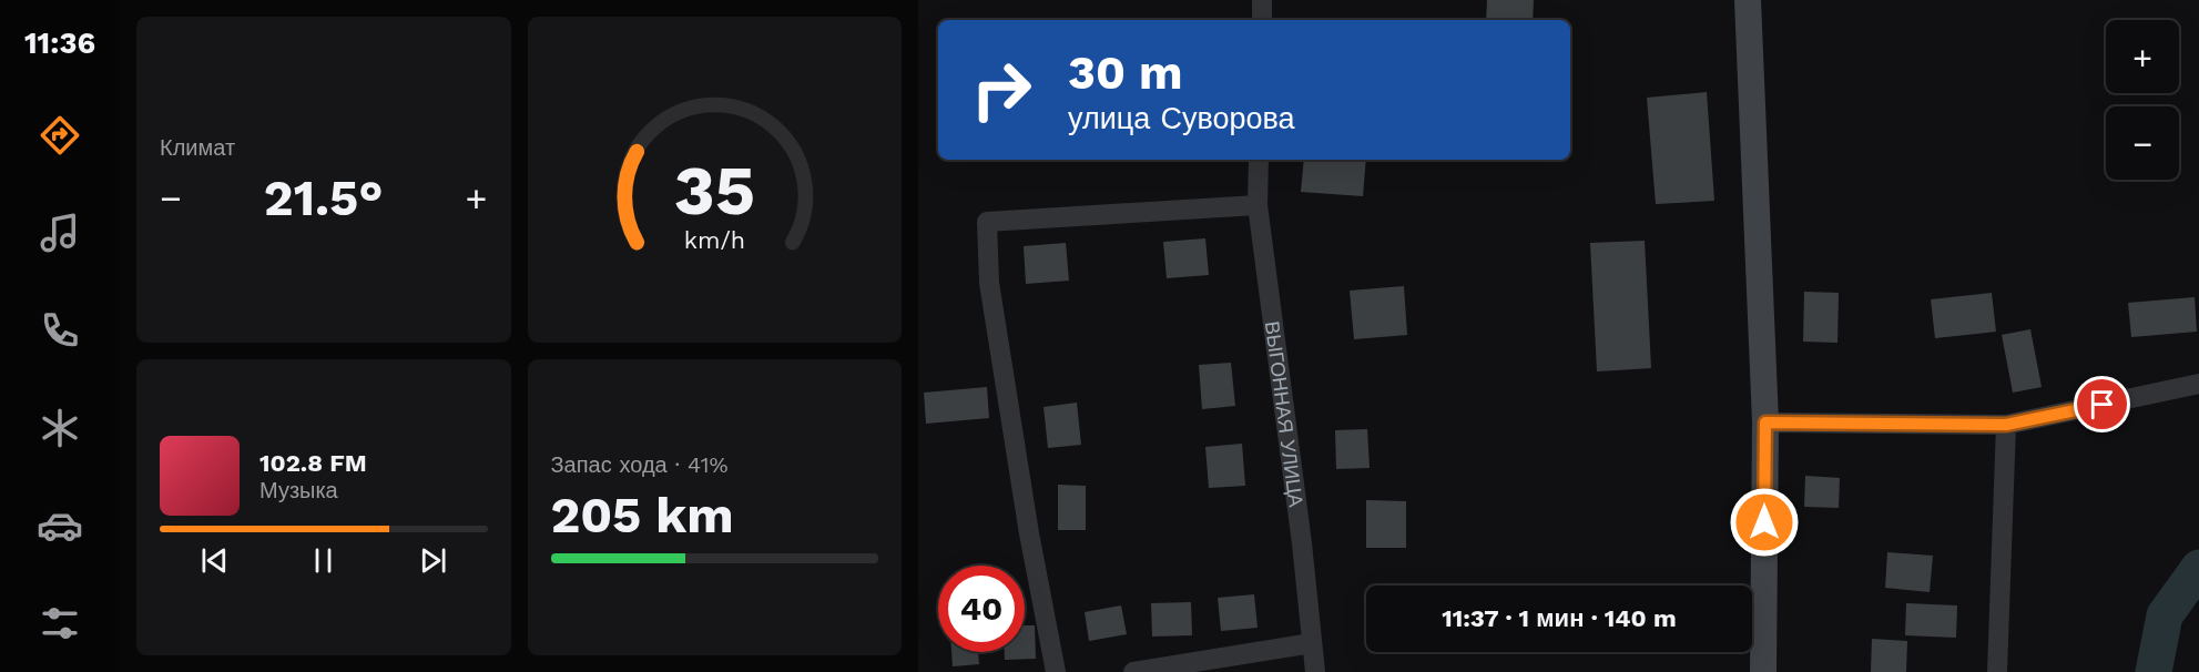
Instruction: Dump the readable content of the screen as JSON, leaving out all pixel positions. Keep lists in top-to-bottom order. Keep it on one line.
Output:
{"streets":{"street":["ВЫГОННАЯ УЛИЦА"]},"page":{"tabs":"11:36","tile":["Климат",["Запас хода · 41%","205 km"]],"map_buttons":["+","−"],"turn":["30 m","улица Суворова"],"heat":["−","21.5°","+"],"song":["102.8 FM","Музыка"],"limit":"40","trip":"11:37 · 1 мин · 140 m","gauge":["35","km/h"]}}
